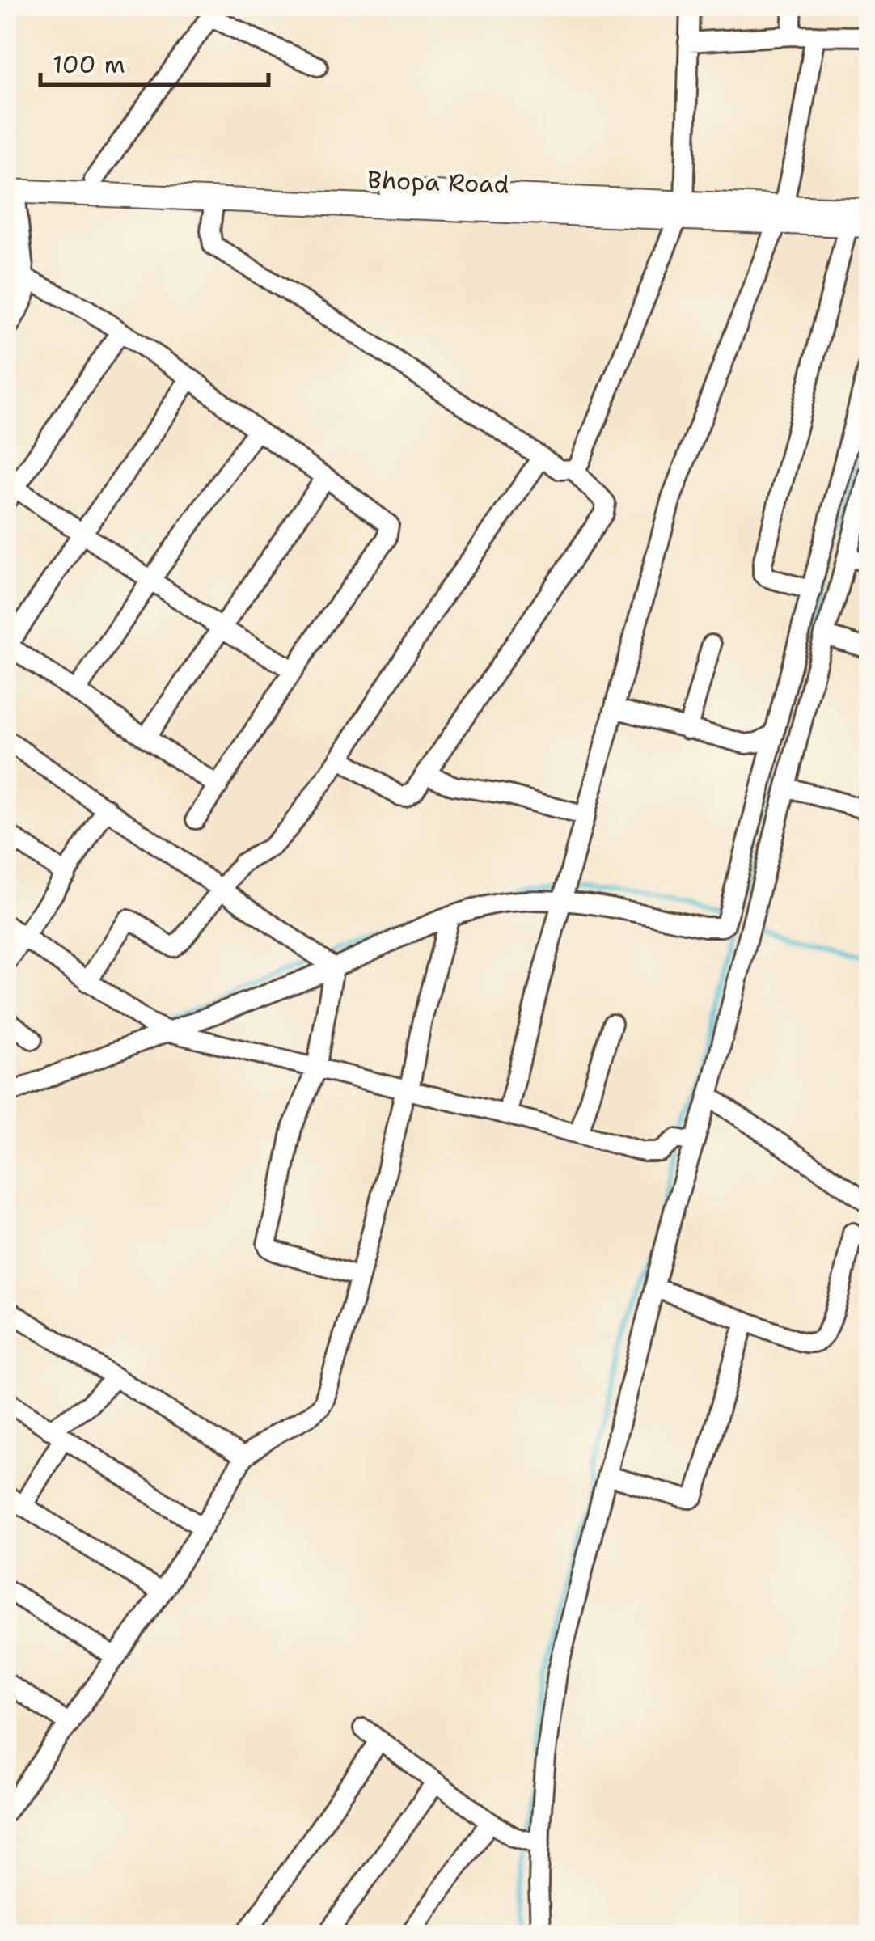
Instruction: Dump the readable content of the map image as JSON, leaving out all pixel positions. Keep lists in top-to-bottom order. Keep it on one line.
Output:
{"streets":{"main road":["Bhopa Road"]},"scale_bar":"100 m"}
